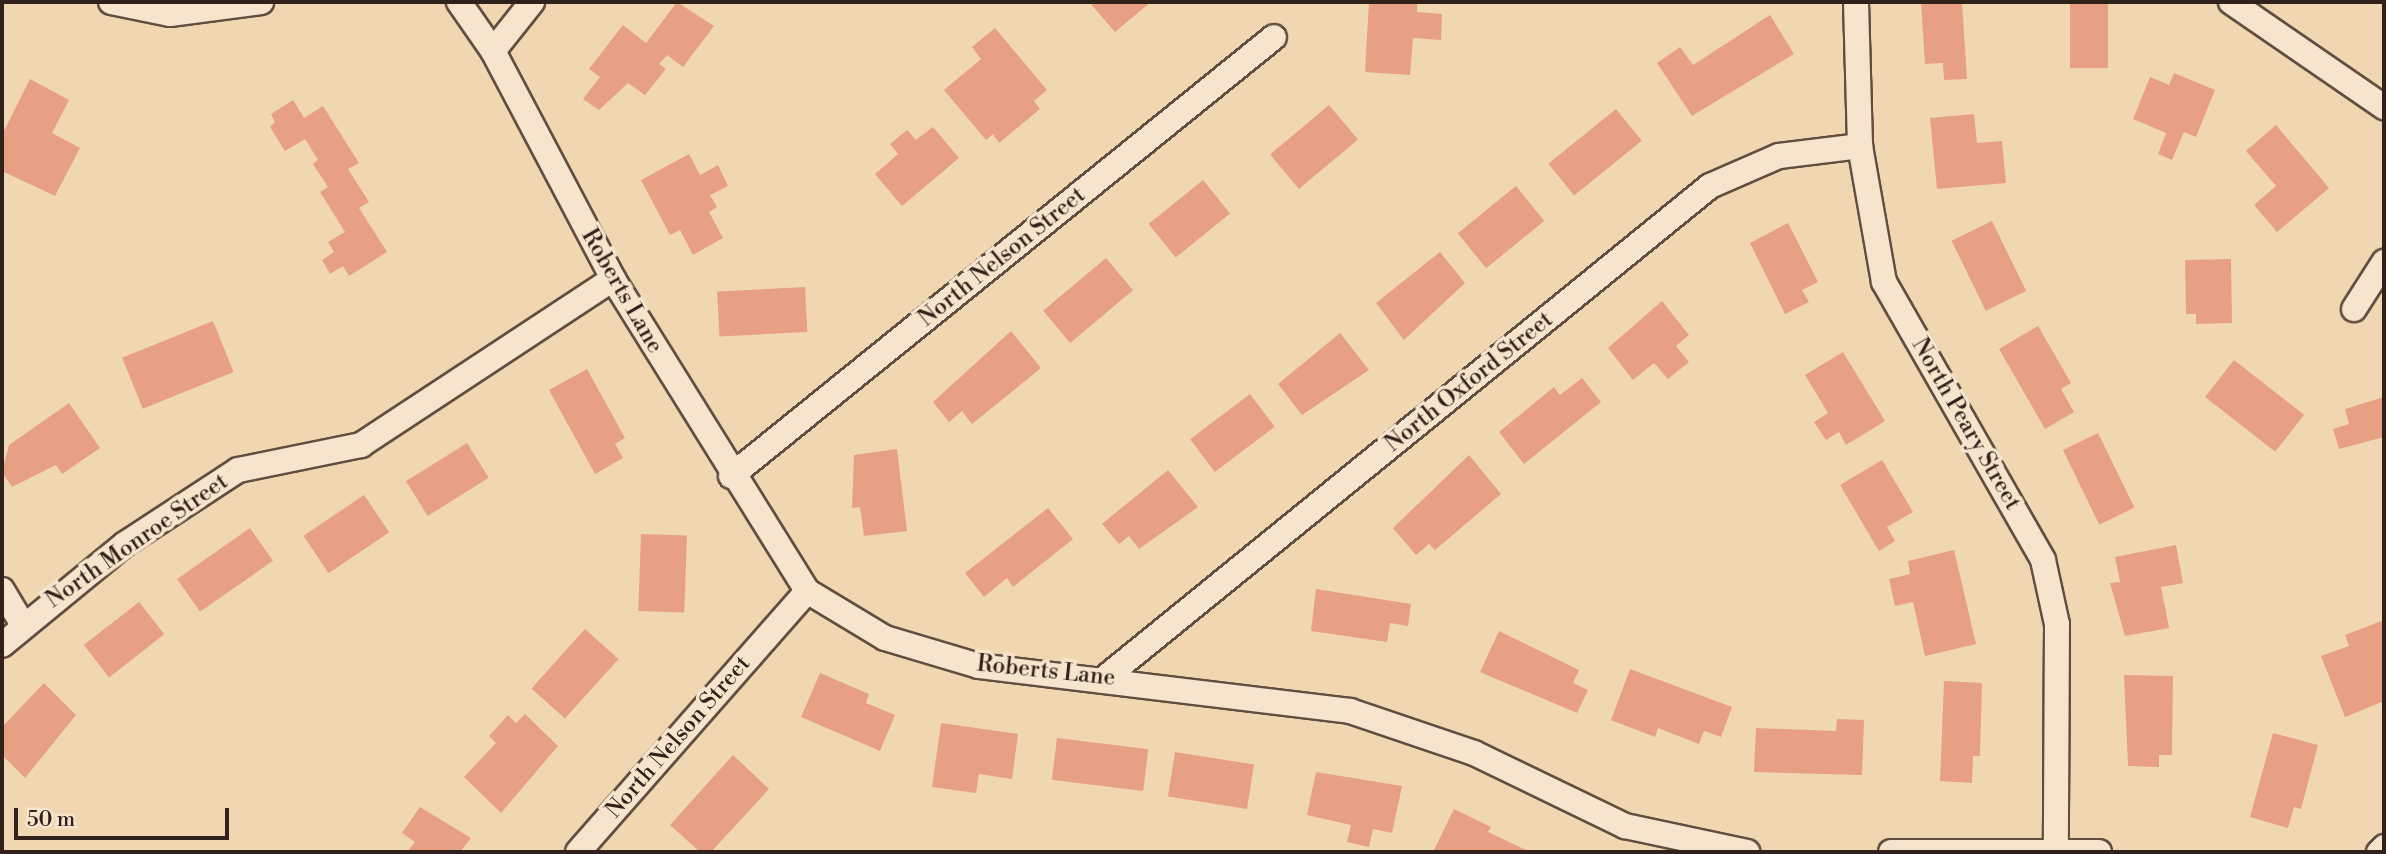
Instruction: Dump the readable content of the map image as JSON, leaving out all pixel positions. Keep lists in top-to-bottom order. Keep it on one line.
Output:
{"streets":{"street":["North Nelson Street","Roberts Lane","North Oxford Street","North Peary Street","North Monroe Street"]},"crossings":[["North Nelson Street","Roberts Lane"],["Roberts Lane","North Oxford Street"],["Roberts Lane","North Monroe Street"],["North Oxford Street","North Peary Street"]],"scale_bar":"50 m"}
